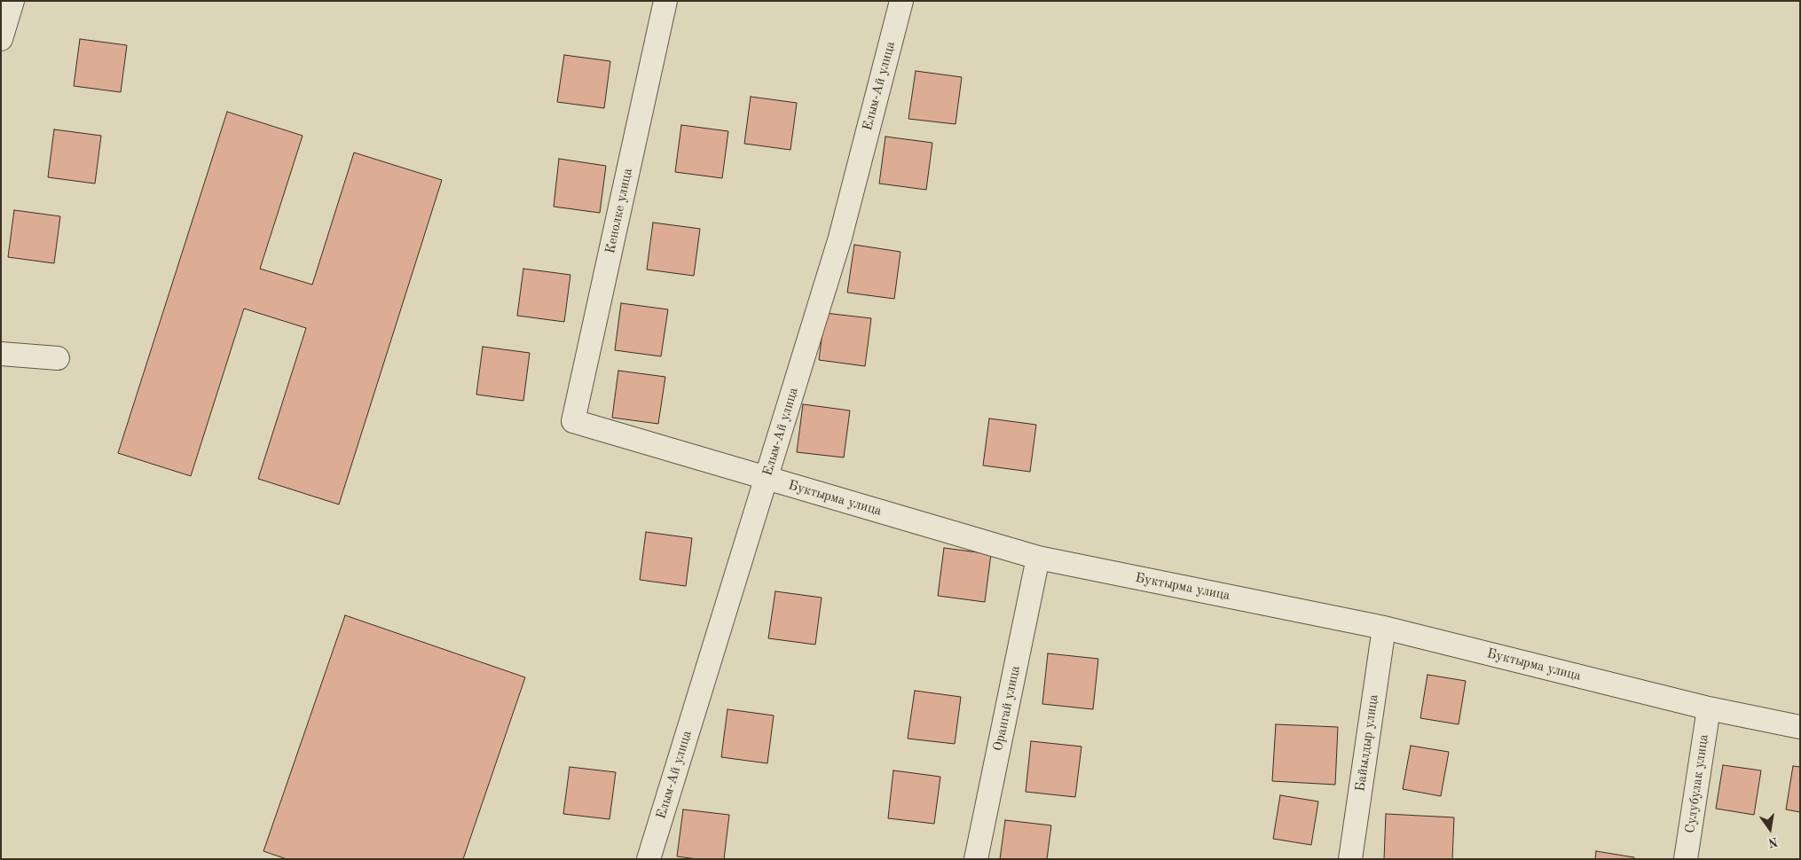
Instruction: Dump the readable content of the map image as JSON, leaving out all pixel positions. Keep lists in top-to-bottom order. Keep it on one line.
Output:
{"streets":{"street":["Елым-Ай улица","Кенолке улица","Буктырма улица","Орангай улица","Байылдыр улица","Сулубулак улица"]},"crossings":[["Елым-Ай улица","Буктырма улица"],["Кенолке улица","Буктырма улица"],["Буктырма улица","Орангай улица"],["Буктырма улица","Байылдыр улица"],["Буктырма улица","Сулубулак улица"]],"north":"bottom"}
